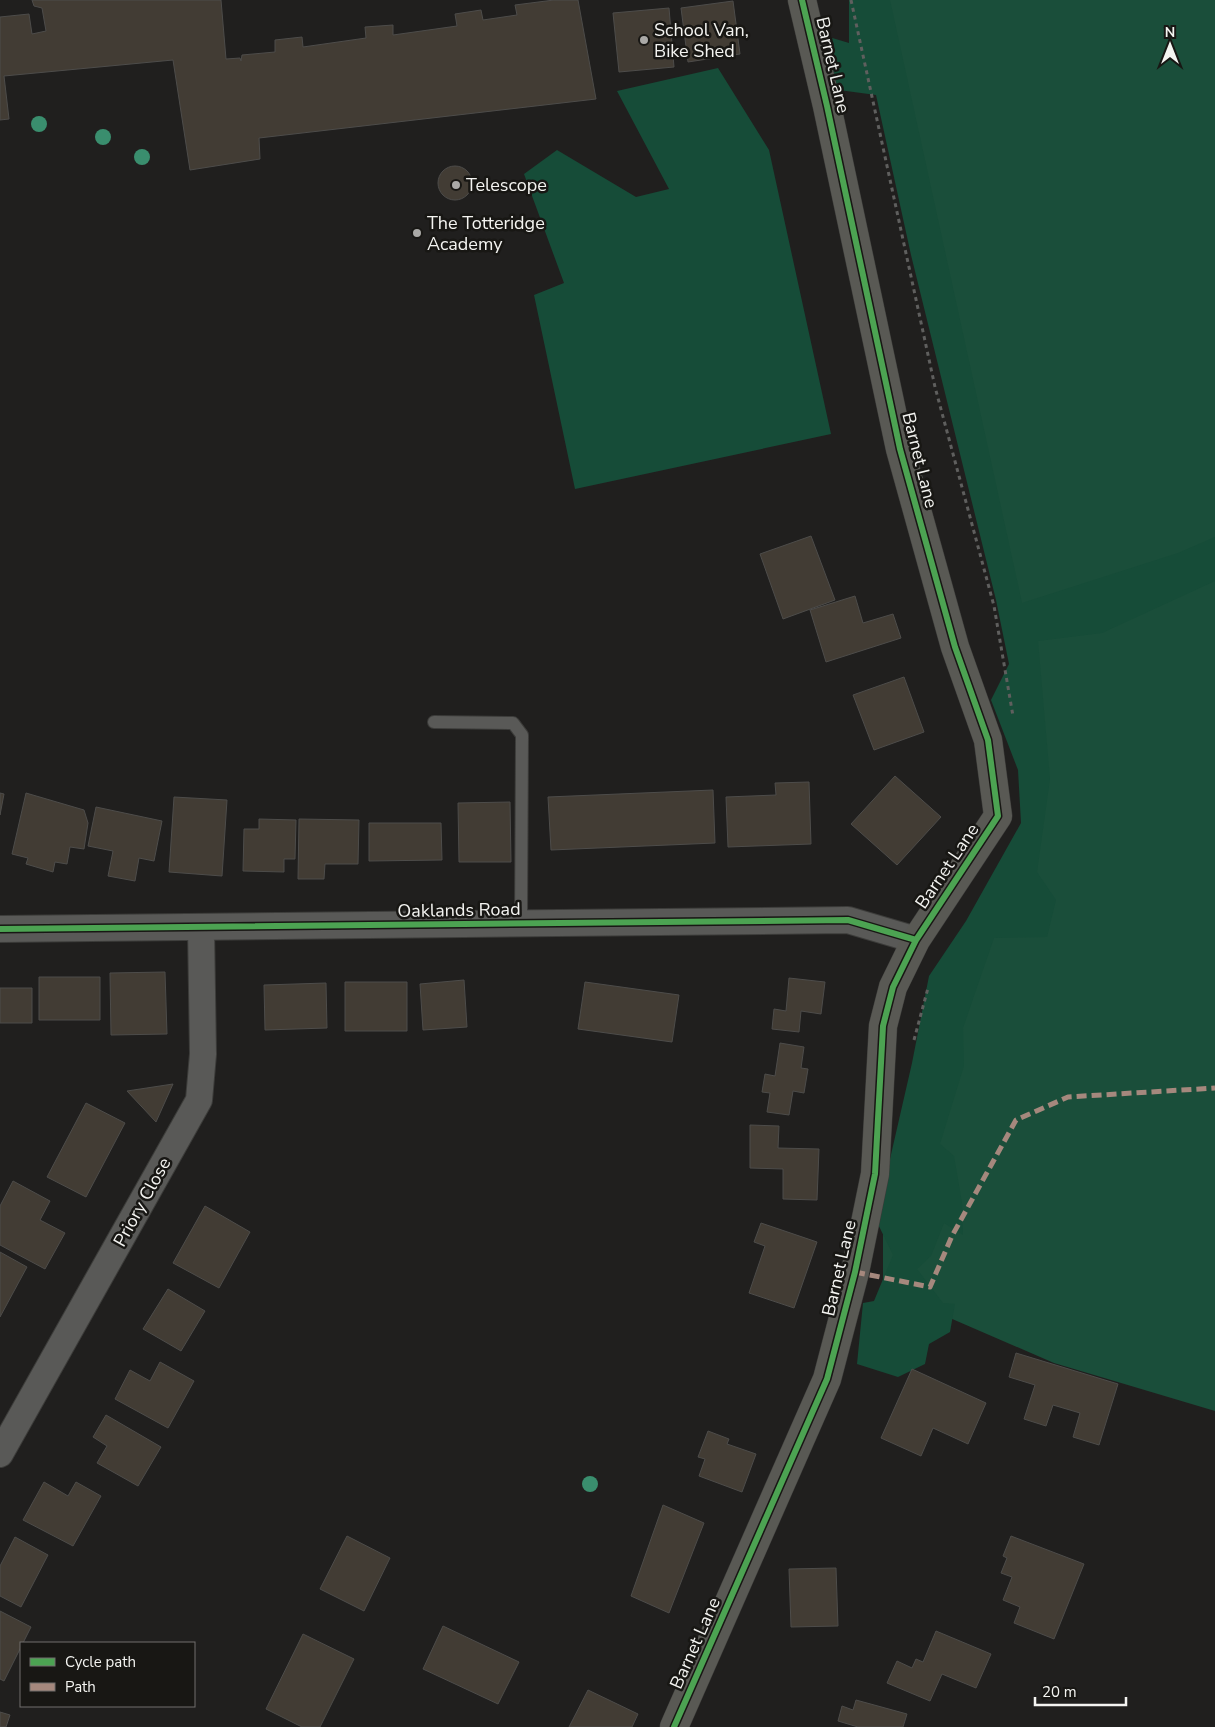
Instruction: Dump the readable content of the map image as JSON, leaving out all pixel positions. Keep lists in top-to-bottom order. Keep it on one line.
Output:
{"streets":{"street":["Barnet Lane","Oaklands Road","Priory Close"]},"crossings":[["Barnet Lane","Oaklands Road"],["Oaklands Road","Priory Close"]],"places":["School Van, Bike Shed","Telescope","The Totteridge Academy"],"legend":["Cycle path","Path"],"scale_bar":"20 m","north":"top"}
